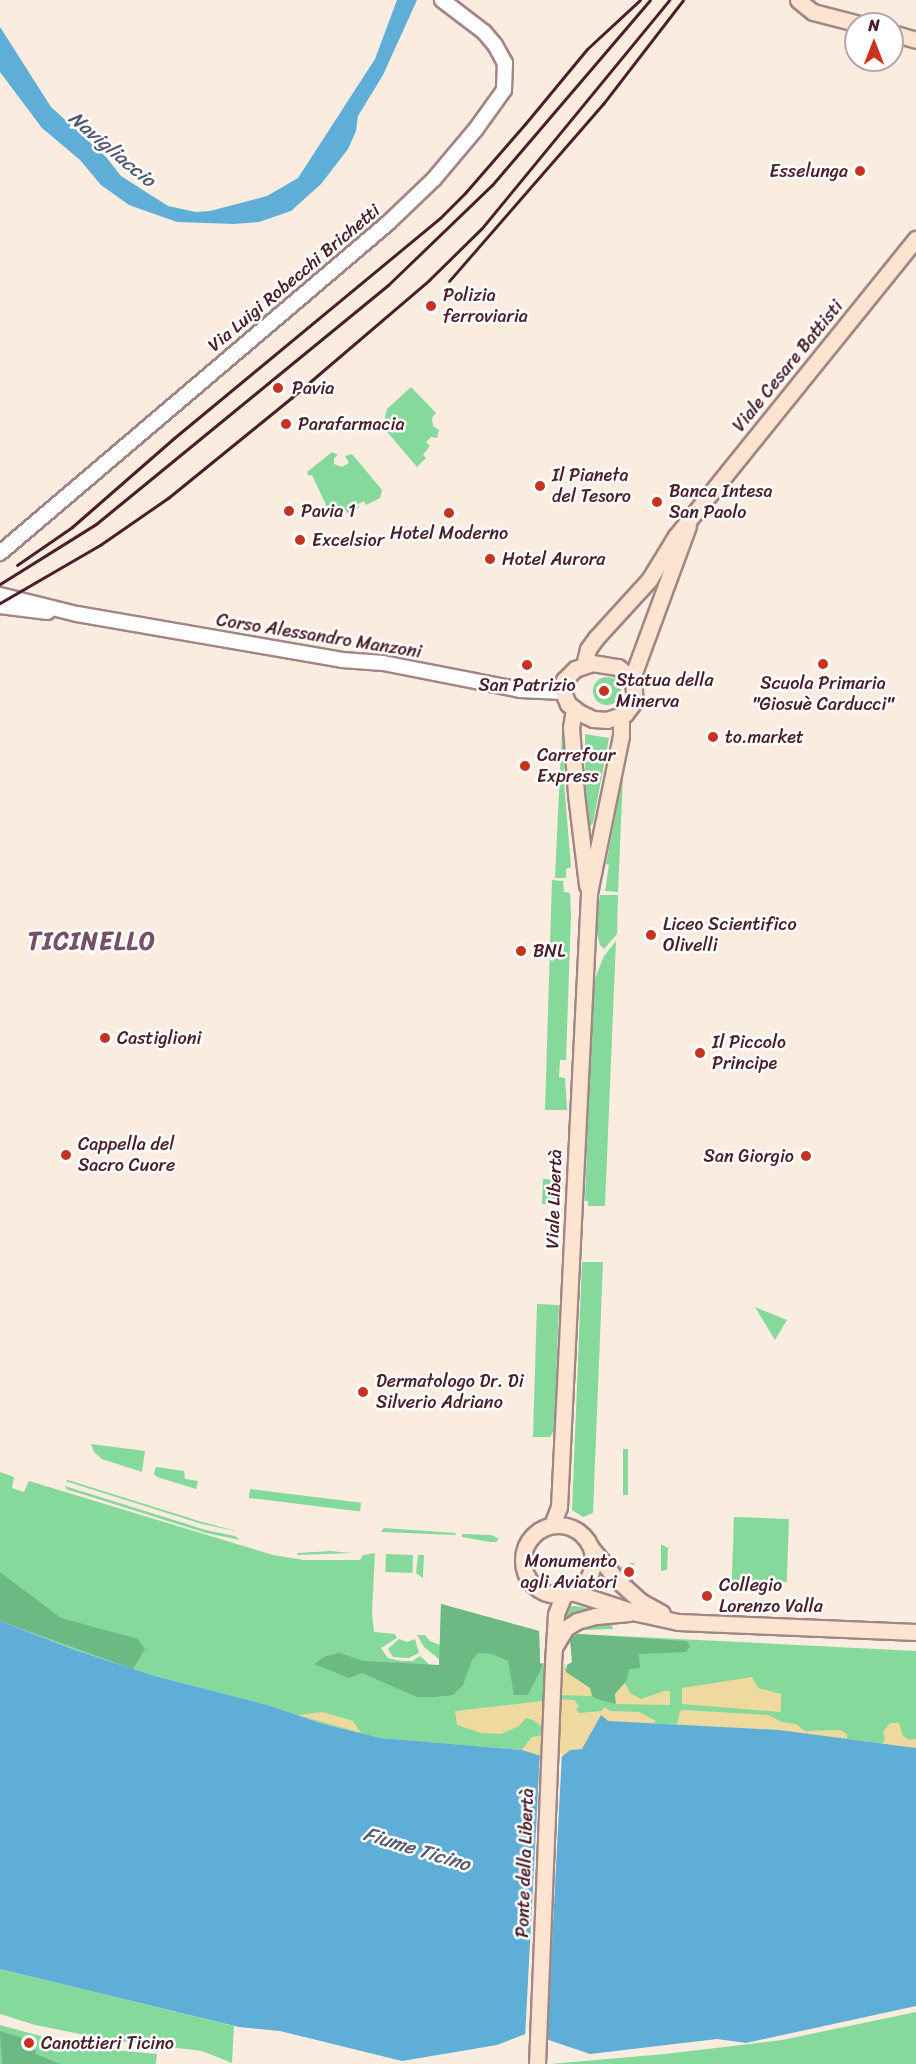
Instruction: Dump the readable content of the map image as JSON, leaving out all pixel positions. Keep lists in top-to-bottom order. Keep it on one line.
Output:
{"streets":{"main road":["Viale Cesare Battisti","Viale Libertà","Ponte della Libertà"],"street":["Via Luigi Robecchi Brichetti","Corso Alessandro Manzoni"]},"crossings":[["Viale Cesare Battisti","Corso Alessandro Manzoni"],["Viale Cesare Battisti","Viale Libertà"],["Corso Alessandro Manzoni","Viale Libertà"]],"districts":["TICINELLO"],"water":["Navigliaccio","Fiume Ticino"],"places":["Esselunga","Polizia ferroviaria","Pavia","Parafarmacia","Il Pianeta del Tesoro","Banca Intesa San Paolo","Pavia 1","Hotel Moderno","Excelsior","Hotel Aurora","Scuola Primaria \"Giosuè Carducci\"","San Patrizio","Statua della Minerva","to.market","Carrefour Express","Liceo Scientifico Olivelli","BNL","Castiglioni","Il Piccolo Principe","Cappella del Sacro Cuore","San Giorgio","Dermatologo Dr. Di Silverio Adriano","Monumento agli Aviatori","Collegio Lorenzo Valla","Canottieri Ticino"],"north":"top"}
